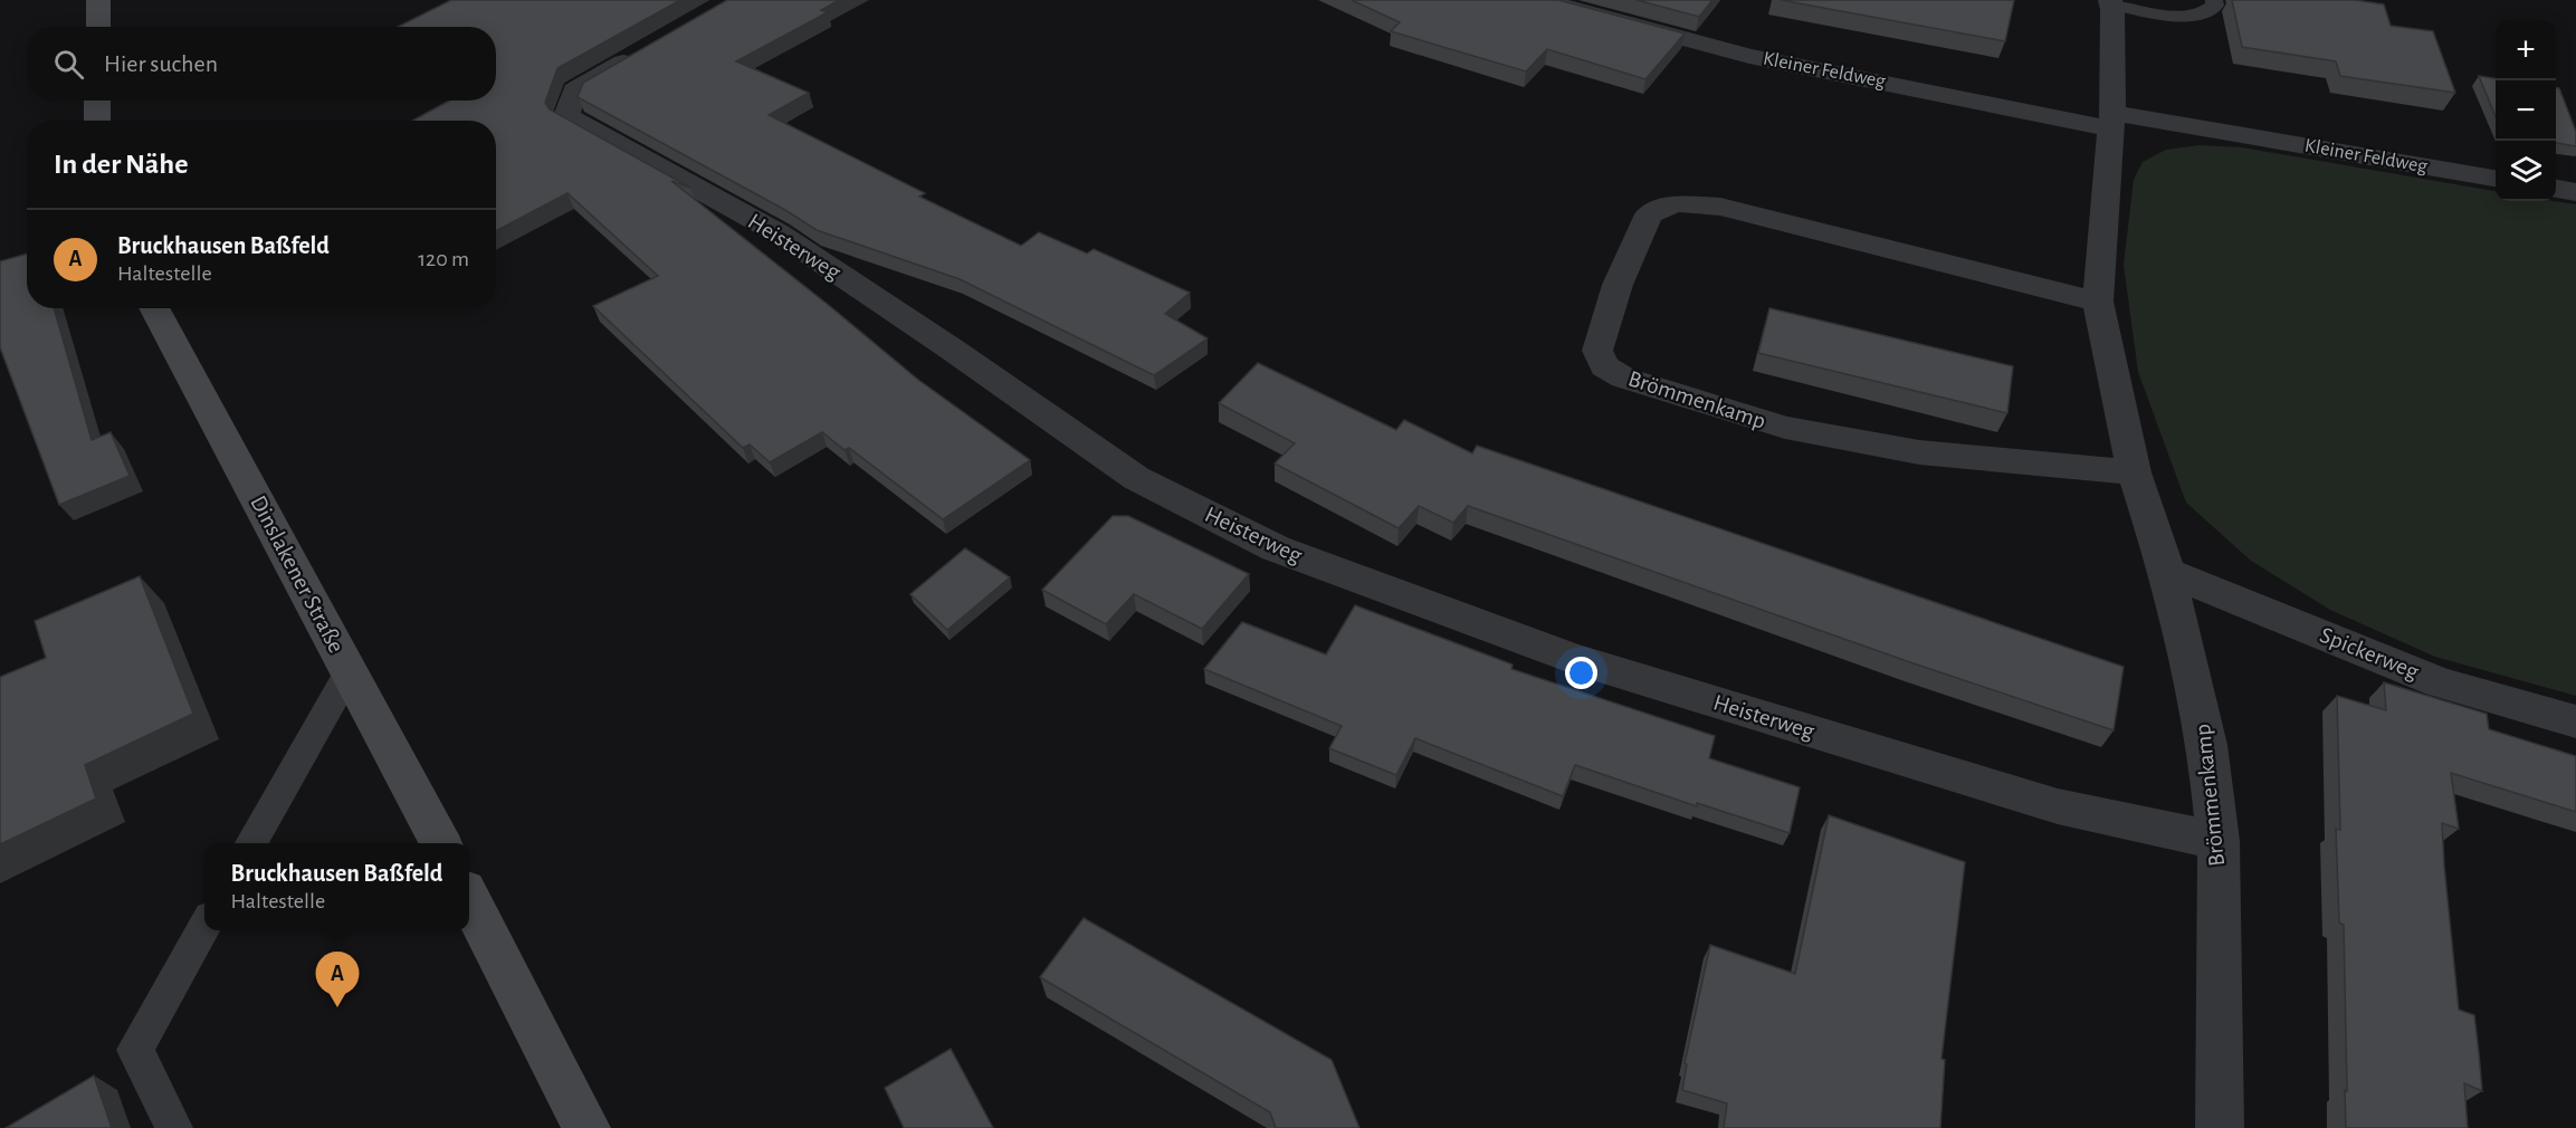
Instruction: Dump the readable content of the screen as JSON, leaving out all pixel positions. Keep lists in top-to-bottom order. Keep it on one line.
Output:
{"streets":{"main road":["Dinslakener Straße"],"street":["Kleiner Feldweg","Heisterweg","Brömmenkamp","Spickerweg"]},"crossings":[["Kleiner Feldweg","Brömmenkamp"],["Heisterweg","Brömmenkamp"],["Brömmenkamp","Spickerweg"]],"page":{"map_buttons":["+","−"],"search":"Hier suchen","heading":"In der Nähe","list":[{"mark":"A","name":"Bruckhausen Baßfeld","note":"Haltestelle","value":"120 m"}],"popup":["Bruckhausen Baßfeld","Haltestelle"],"pins":"A"}}
